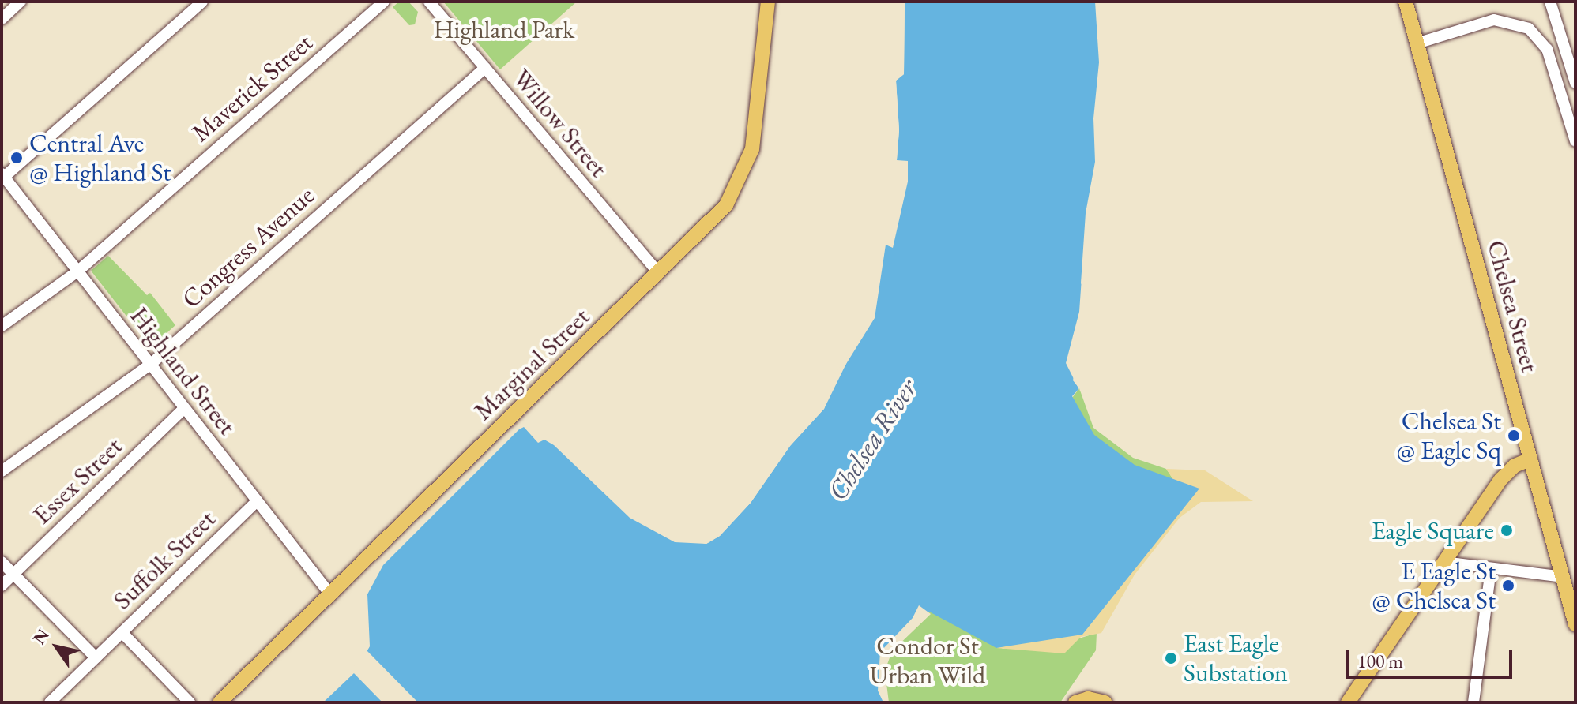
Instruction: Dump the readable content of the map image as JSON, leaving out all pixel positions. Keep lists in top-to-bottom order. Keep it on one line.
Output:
{"streets":{"main road":["Chelsea Street","Marginal Street"],"street":["Maverick Street","Willow Street","Congress Avenue","Highland Street","Essex Street","Suffolk Street"]},"crossings":[["Maverick Street","Highland Street"],["Willow Street","Congress Avenue"],["Willow Street","Marginal Street"],["Congress Avenue","Highland Street"],["Marginal Street","Highland Street"],["Highland Street","Essex Street"],["Highland Street","Suffolk Street"]],"water":["Chelsea River"],"parks":["Highland Park","Condor St Urban Wild"],"places":["Central Ave @ Highland St","Chelsea St @ Eagle Sq","Eagle Square","E Eagle St @ Chelsea St","East Eagle Substation"],"scale_bar":"100 m","north":"top left"}
